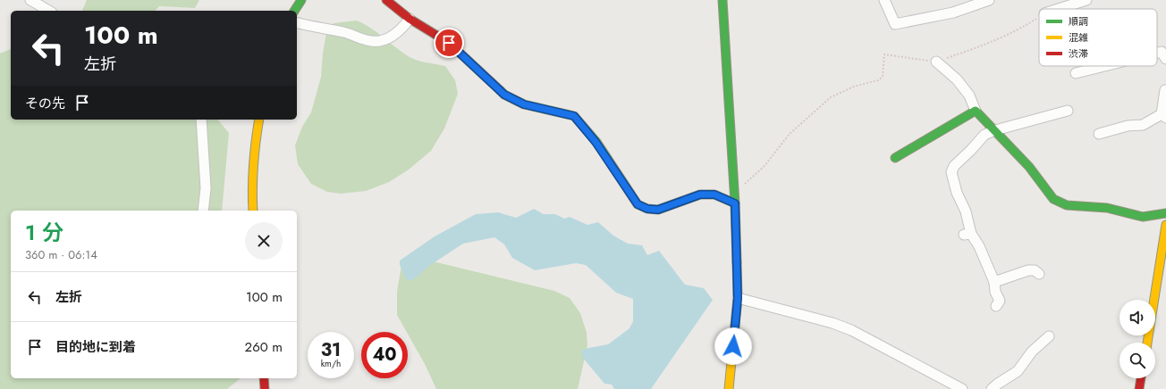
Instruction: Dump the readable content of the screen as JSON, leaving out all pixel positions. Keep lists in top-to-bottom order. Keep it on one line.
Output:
{"legend":["順調","混雑","渋滞"],"page":{"turn":["100 m","左折"],"then":"その先","heading":["1 分","360 m · 06:14"],"list":[{"name":"左折","value":"100 m"},{"name":"目的地に到着","value":"260 m"}],"speed":"31 km/h","limit":"40"}}
